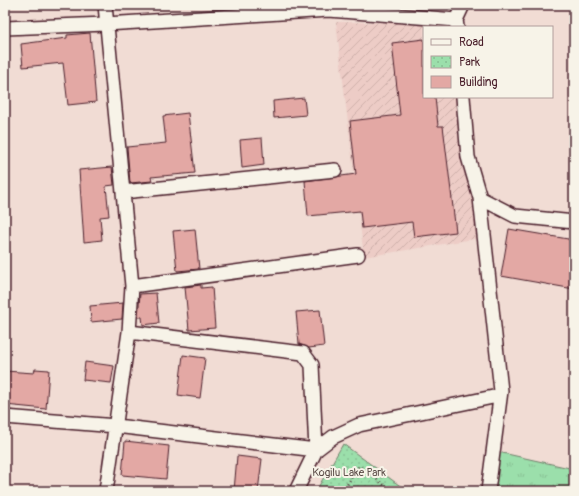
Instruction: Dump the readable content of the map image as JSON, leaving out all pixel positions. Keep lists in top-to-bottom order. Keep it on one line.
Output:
{"parks":["Kogilu Lake Park"],"legend":["Road","Park","Building"]}
